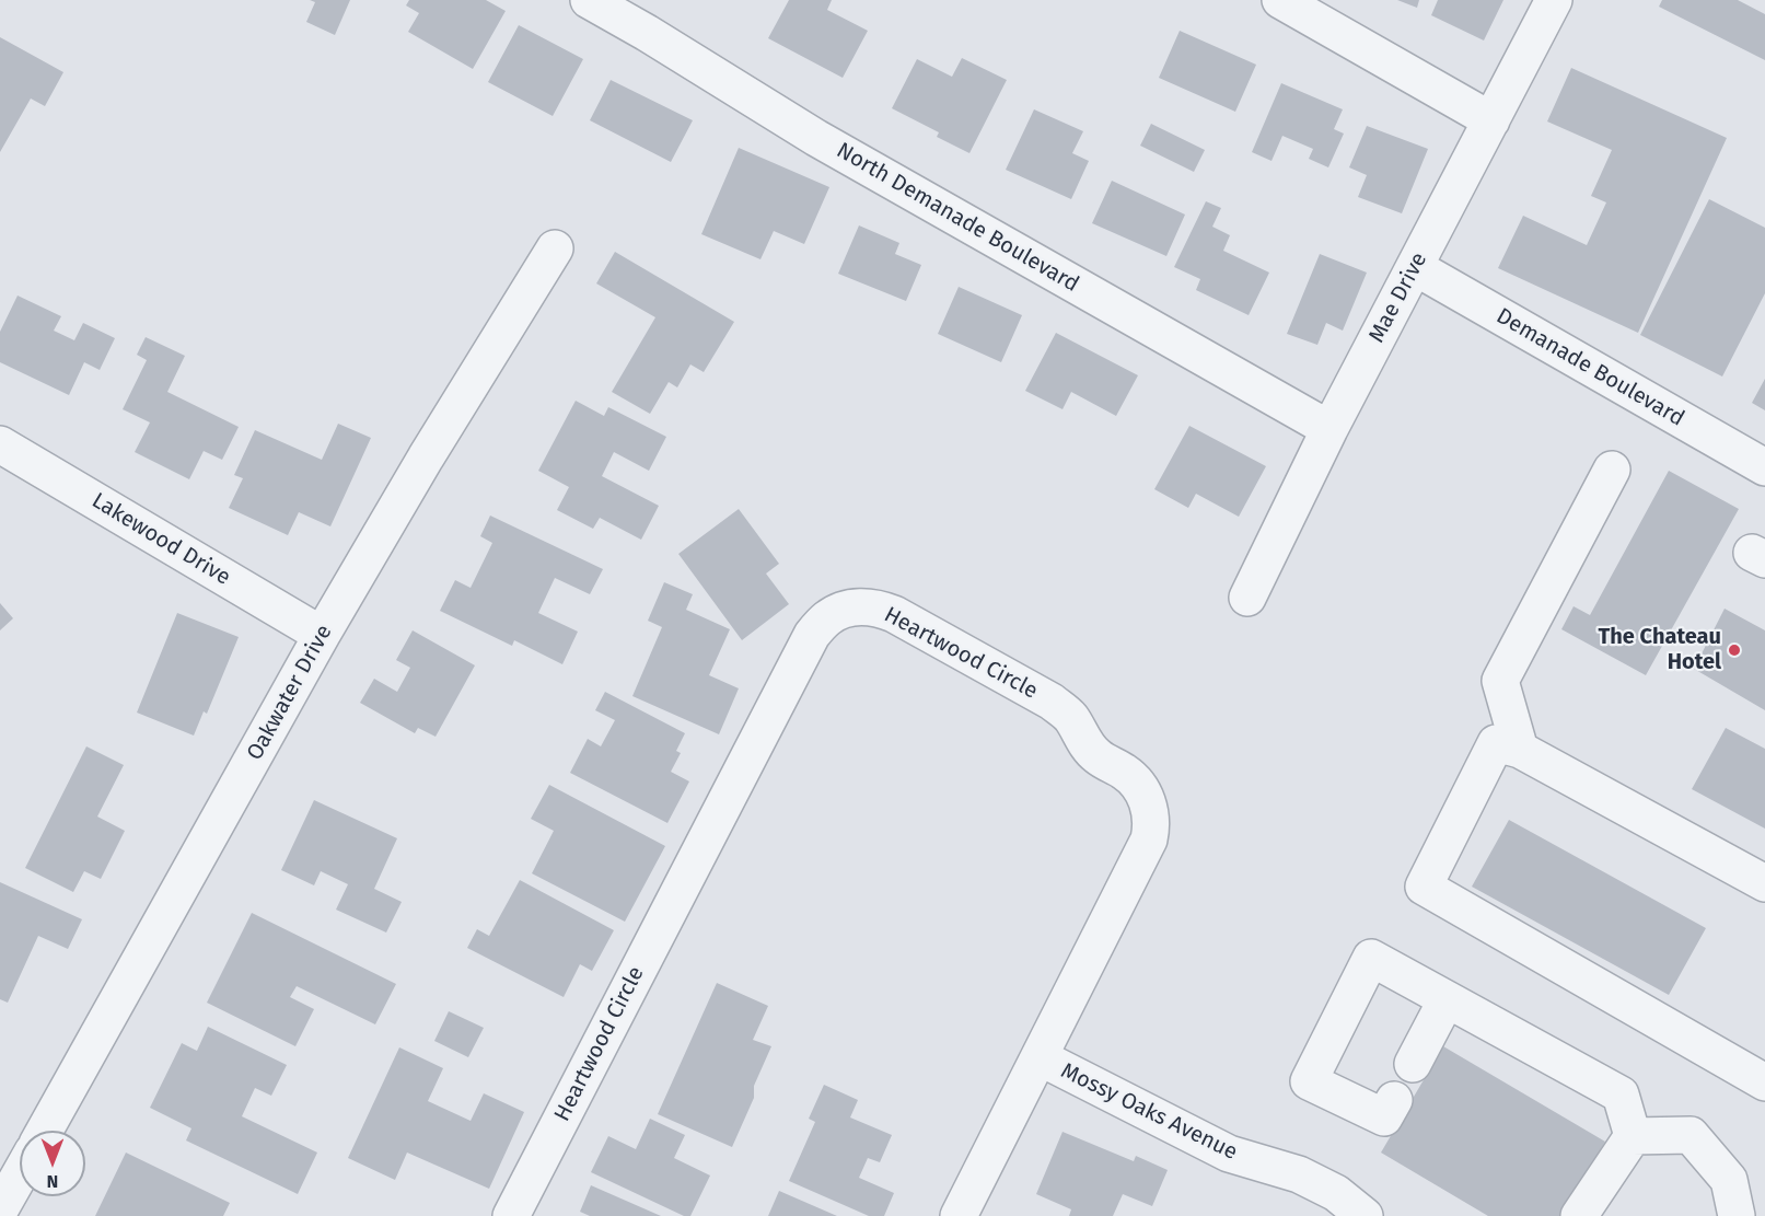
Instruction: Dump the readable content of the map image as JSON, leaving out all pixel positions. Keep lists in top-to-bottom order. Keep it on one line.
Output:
{"streets":{"street":["North Demanade Boulevard","Mae Drive","Demanade Boulevard","Lakewood Drive","Heartwood Circle","Oakwater Drive","Mossy Oaks Avenue"]},"crossings":[["North Demanade Boulevard","Mae Drive"],["Mae Drive","Demanade Boulevard"],["Lakewood Drive","Oakwater Drive"],["Heartwood Circle","Mossy Oaks Avenue"]],"places":["The Chateau Hotel"],"north":"bottom"}
